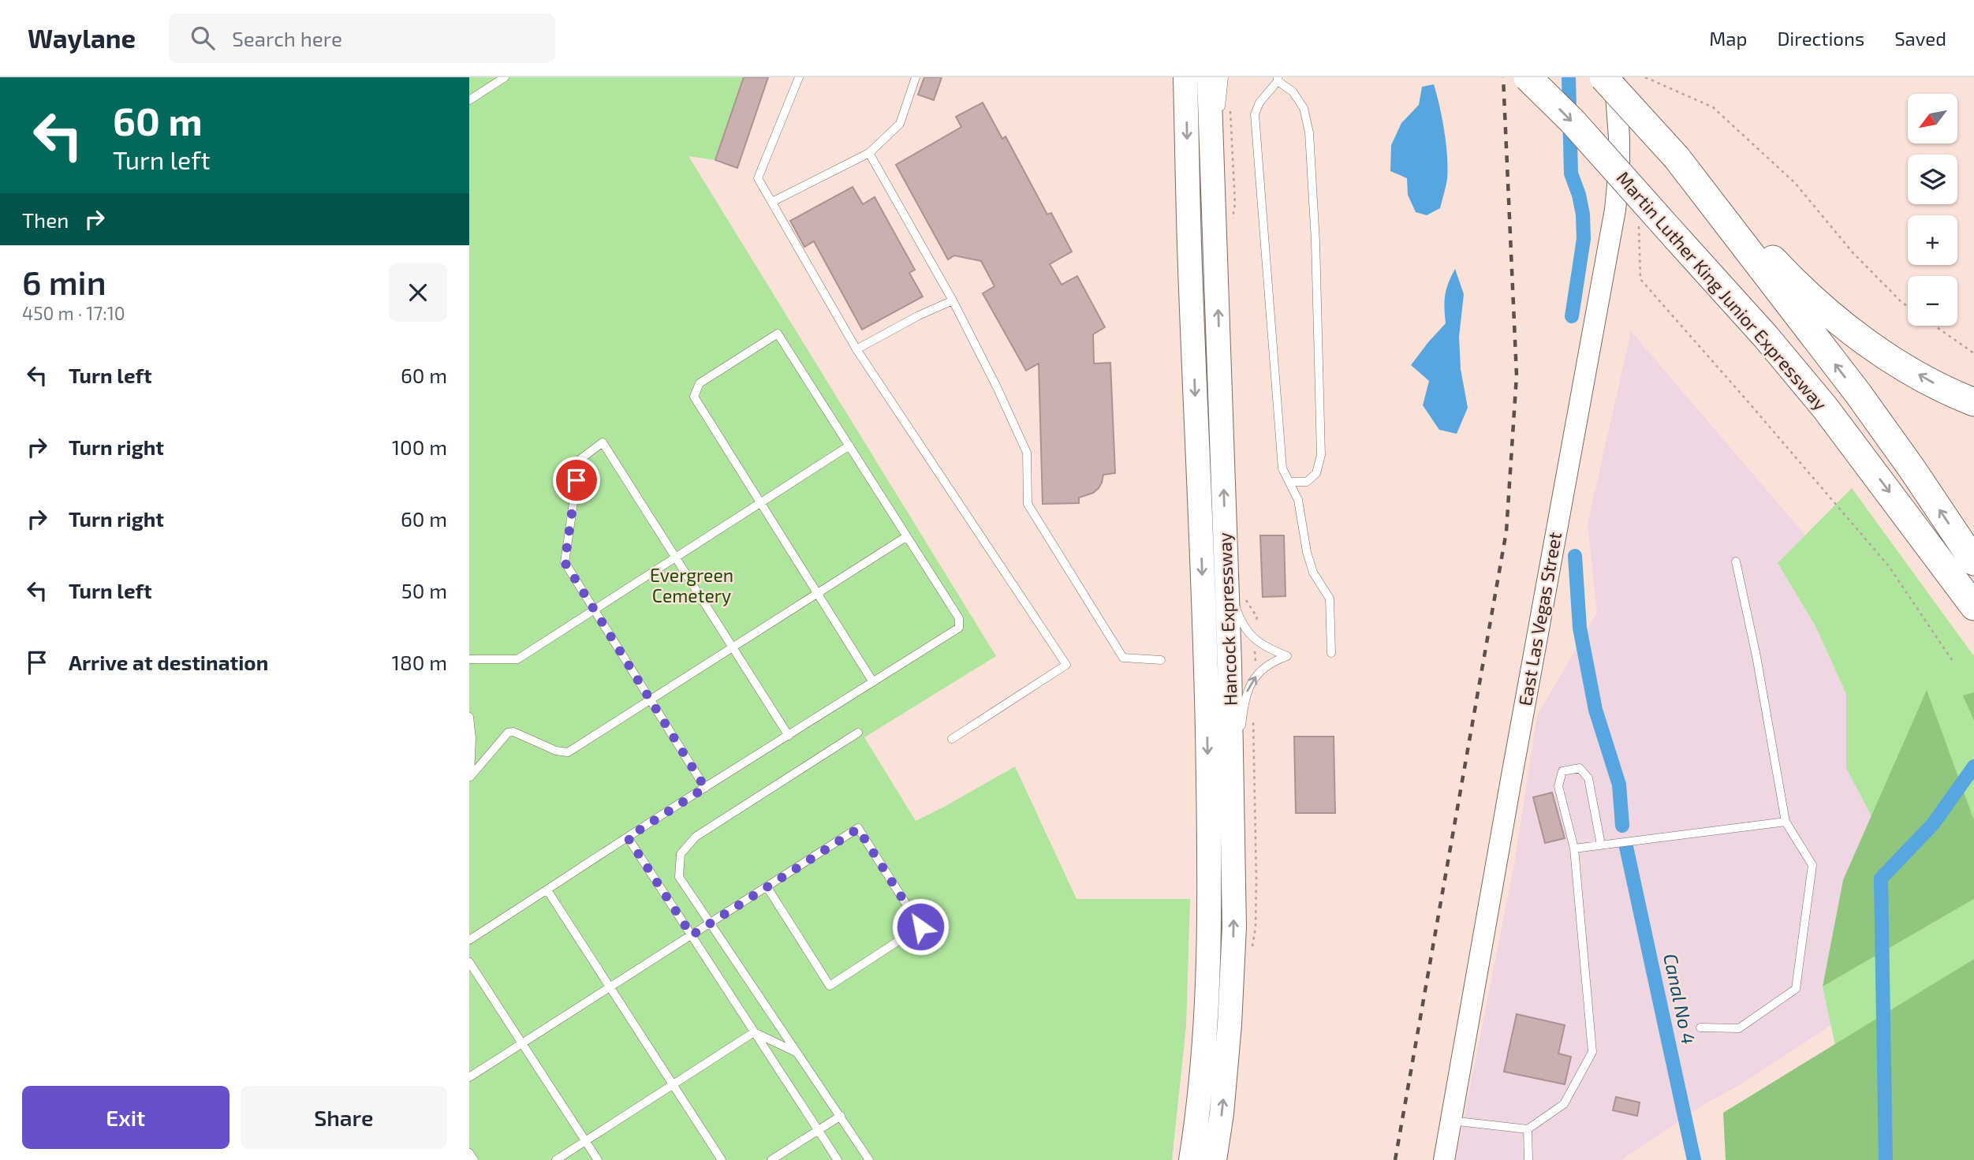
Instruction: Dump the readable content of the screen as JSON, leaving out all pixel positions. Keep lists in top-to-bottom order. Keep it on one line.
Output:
{"streets":{"highway":["Martin Luther King Junior Expressway"],"main road":["Hancock Expressway"],"street":["East Las Vegas Street"]},"water":["Canal No 4"],"parks":["Evergreen Cemetery"],"north":"bottom left","page":{"header":"Waylane","search":"Search here","nav":["Map","Directions","Saved"],"turn":["60 m","Turn left"],"map_buttons":["+","−"],"then":"Then","heading":["6 min","450 m · 17:10"],"list":[{"name":"Turn left","value":"60 m"},{"name":"Turn right","value":"100 m"},{"name":"Turn right","value":"60 m"},{"name":"Turn left","value":"50 m"},{"name":"Arrive at destination","value":"180 m"}],"buttons":["Exit","Share"]}}
